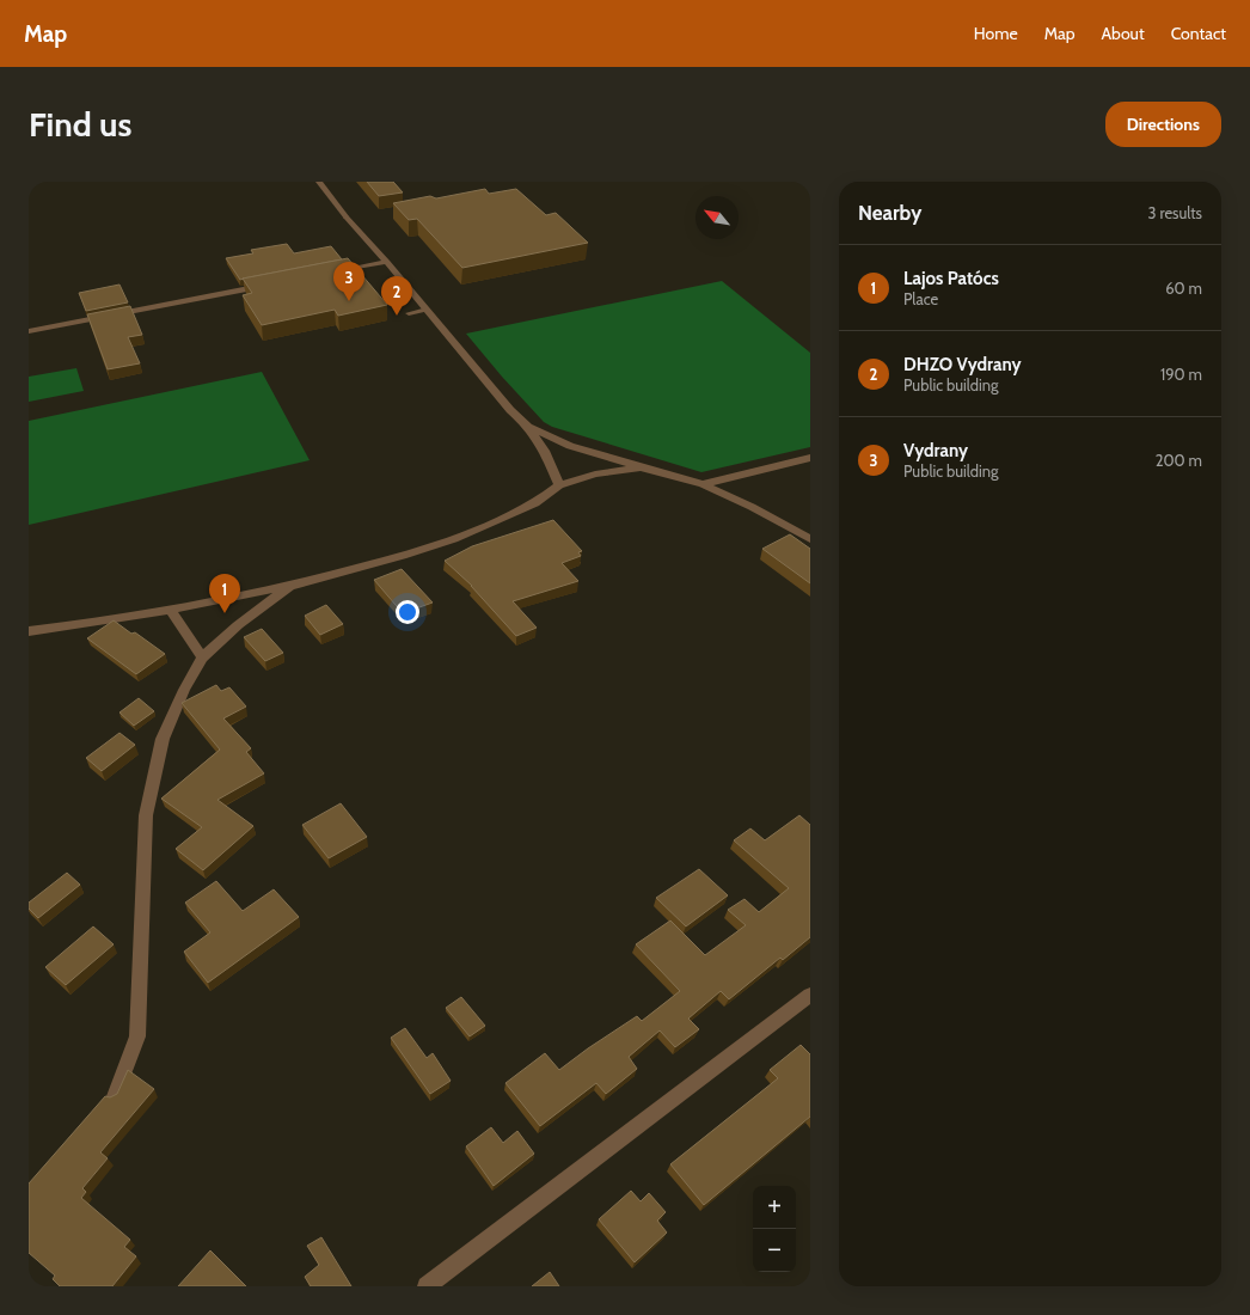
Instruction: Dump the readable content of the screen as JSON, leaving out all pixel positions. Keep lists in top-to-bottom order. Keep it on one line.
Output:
{"north":"top left","page":{"header":"Map","nav":["Home","Map","About","Contact"],"buttons":"Directions","title":"Find us","heading":["Nearby","3 results"],"list":[{"mark":"1","name":"Lajos Patócs","note":"Place","value":"60 m"},{"mark":"2","name":"DHZO Vydrany","note":"Public building","value":"190 m"},{"mark":"3","name":"Vydrany","note":"Public building","value":"200 m"}],"pins":["3","2","1"],"map_buttons":["+","−"]}}
